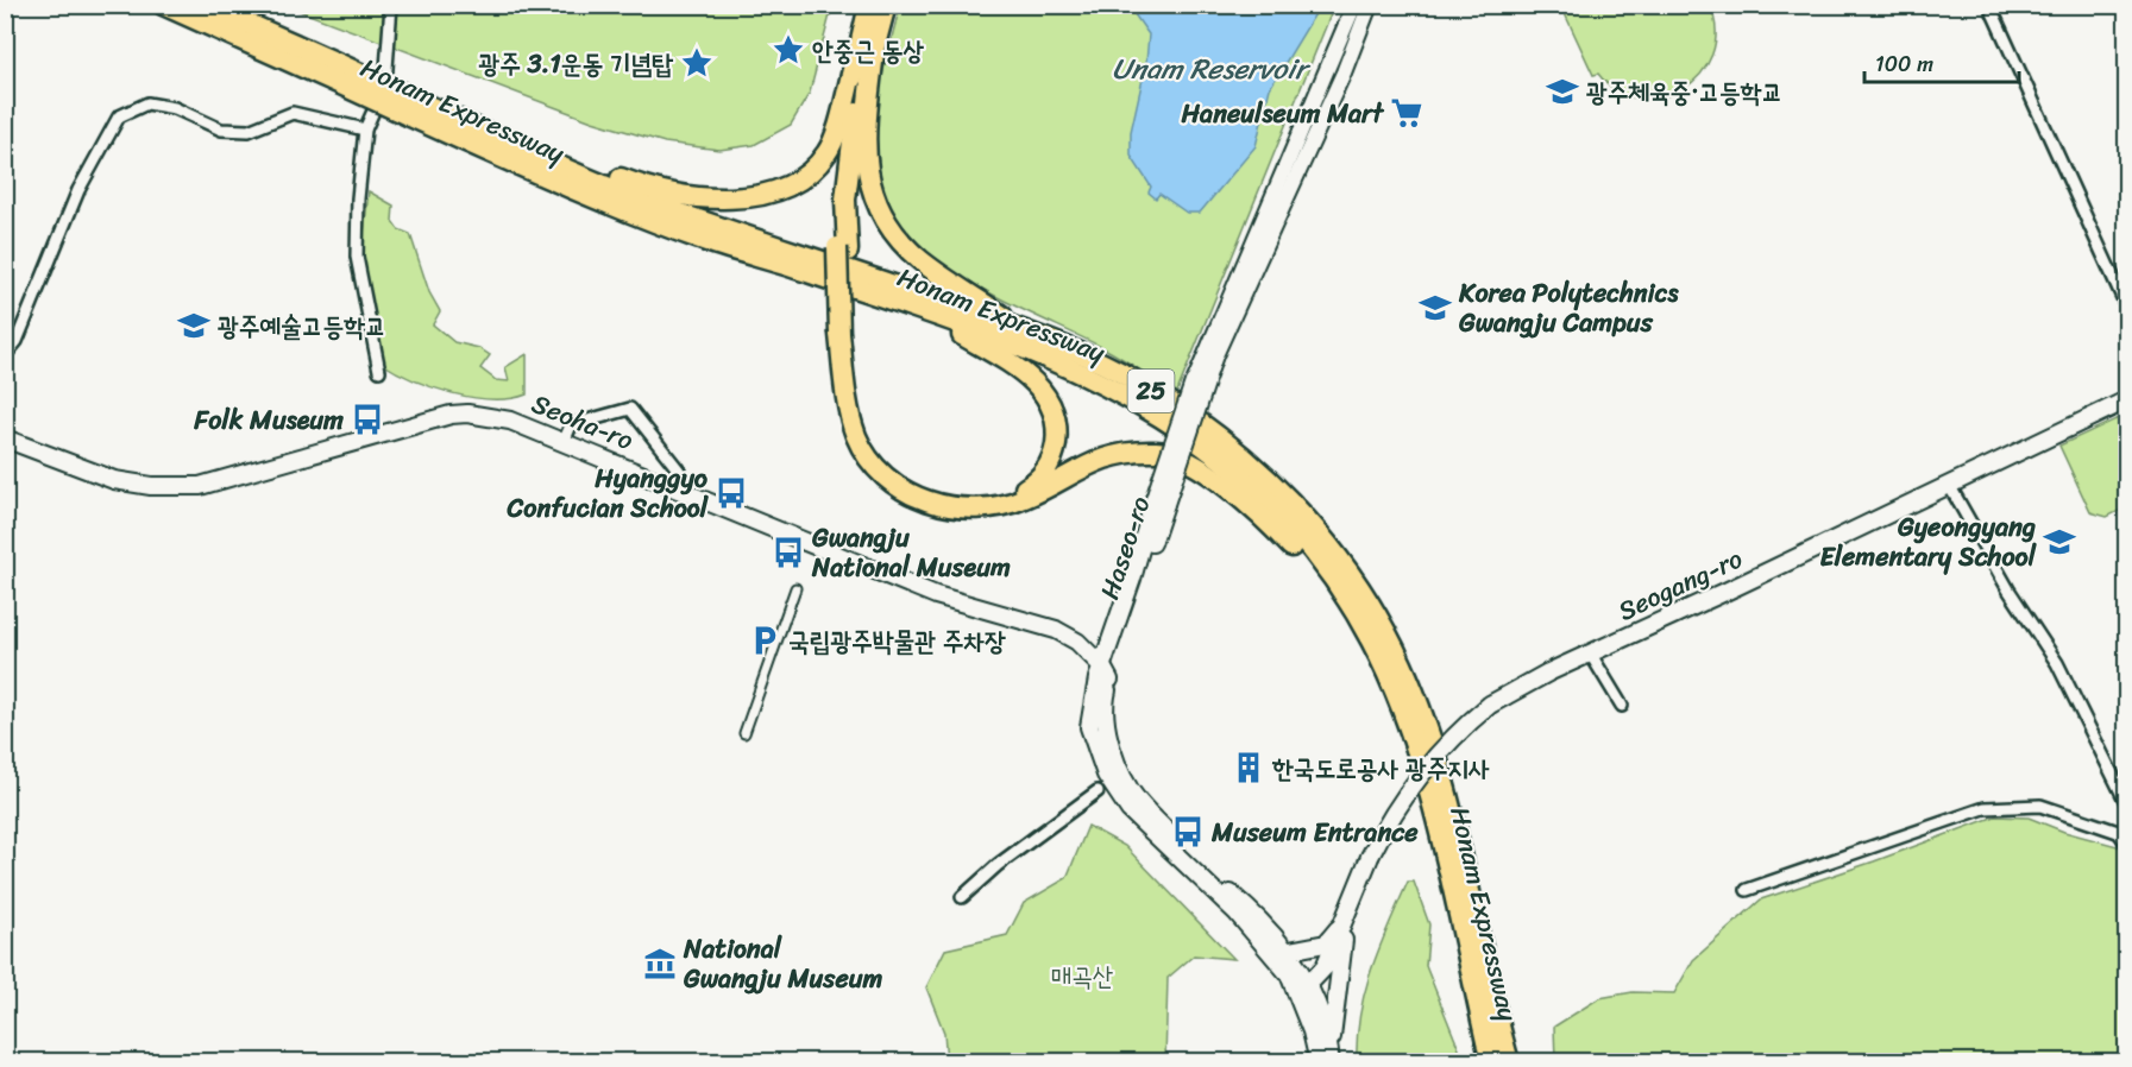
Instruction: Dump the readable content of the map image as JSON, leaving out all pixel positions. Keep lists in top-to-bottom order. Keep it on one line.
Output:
{"streets":{"highway":["Honam Expressway","25"],"main road":["Seoha-ro","Haseo-ro","Seogang-ro"]},"crossings":[["Seoha-ro","Haseo-ro"],["Haseo-ro","Seogang-ro"]],"water":["Unam Reservoir"],"parks":["매곡산"],"places":{"place":["안중근 동상","광주 3.1운동 기념탑"],"school or university":["광주체육중·고등학교","Korea Polytechnics Gwangju Campus","광주예술고등학교","Gyeongyang Elementary School"],"supermarket":["Haneulseum Mart"],"bus stop":["Folk Museum","Hyanggyo Confucian School","Gwangju National Museum","Museum Entrance"],"parking":["국립광주박물관 주차장"],"building":["한국도로공사 광주지사"],"museum":["National Gwangju Museum"]},"scale_bar":"100 m"}
